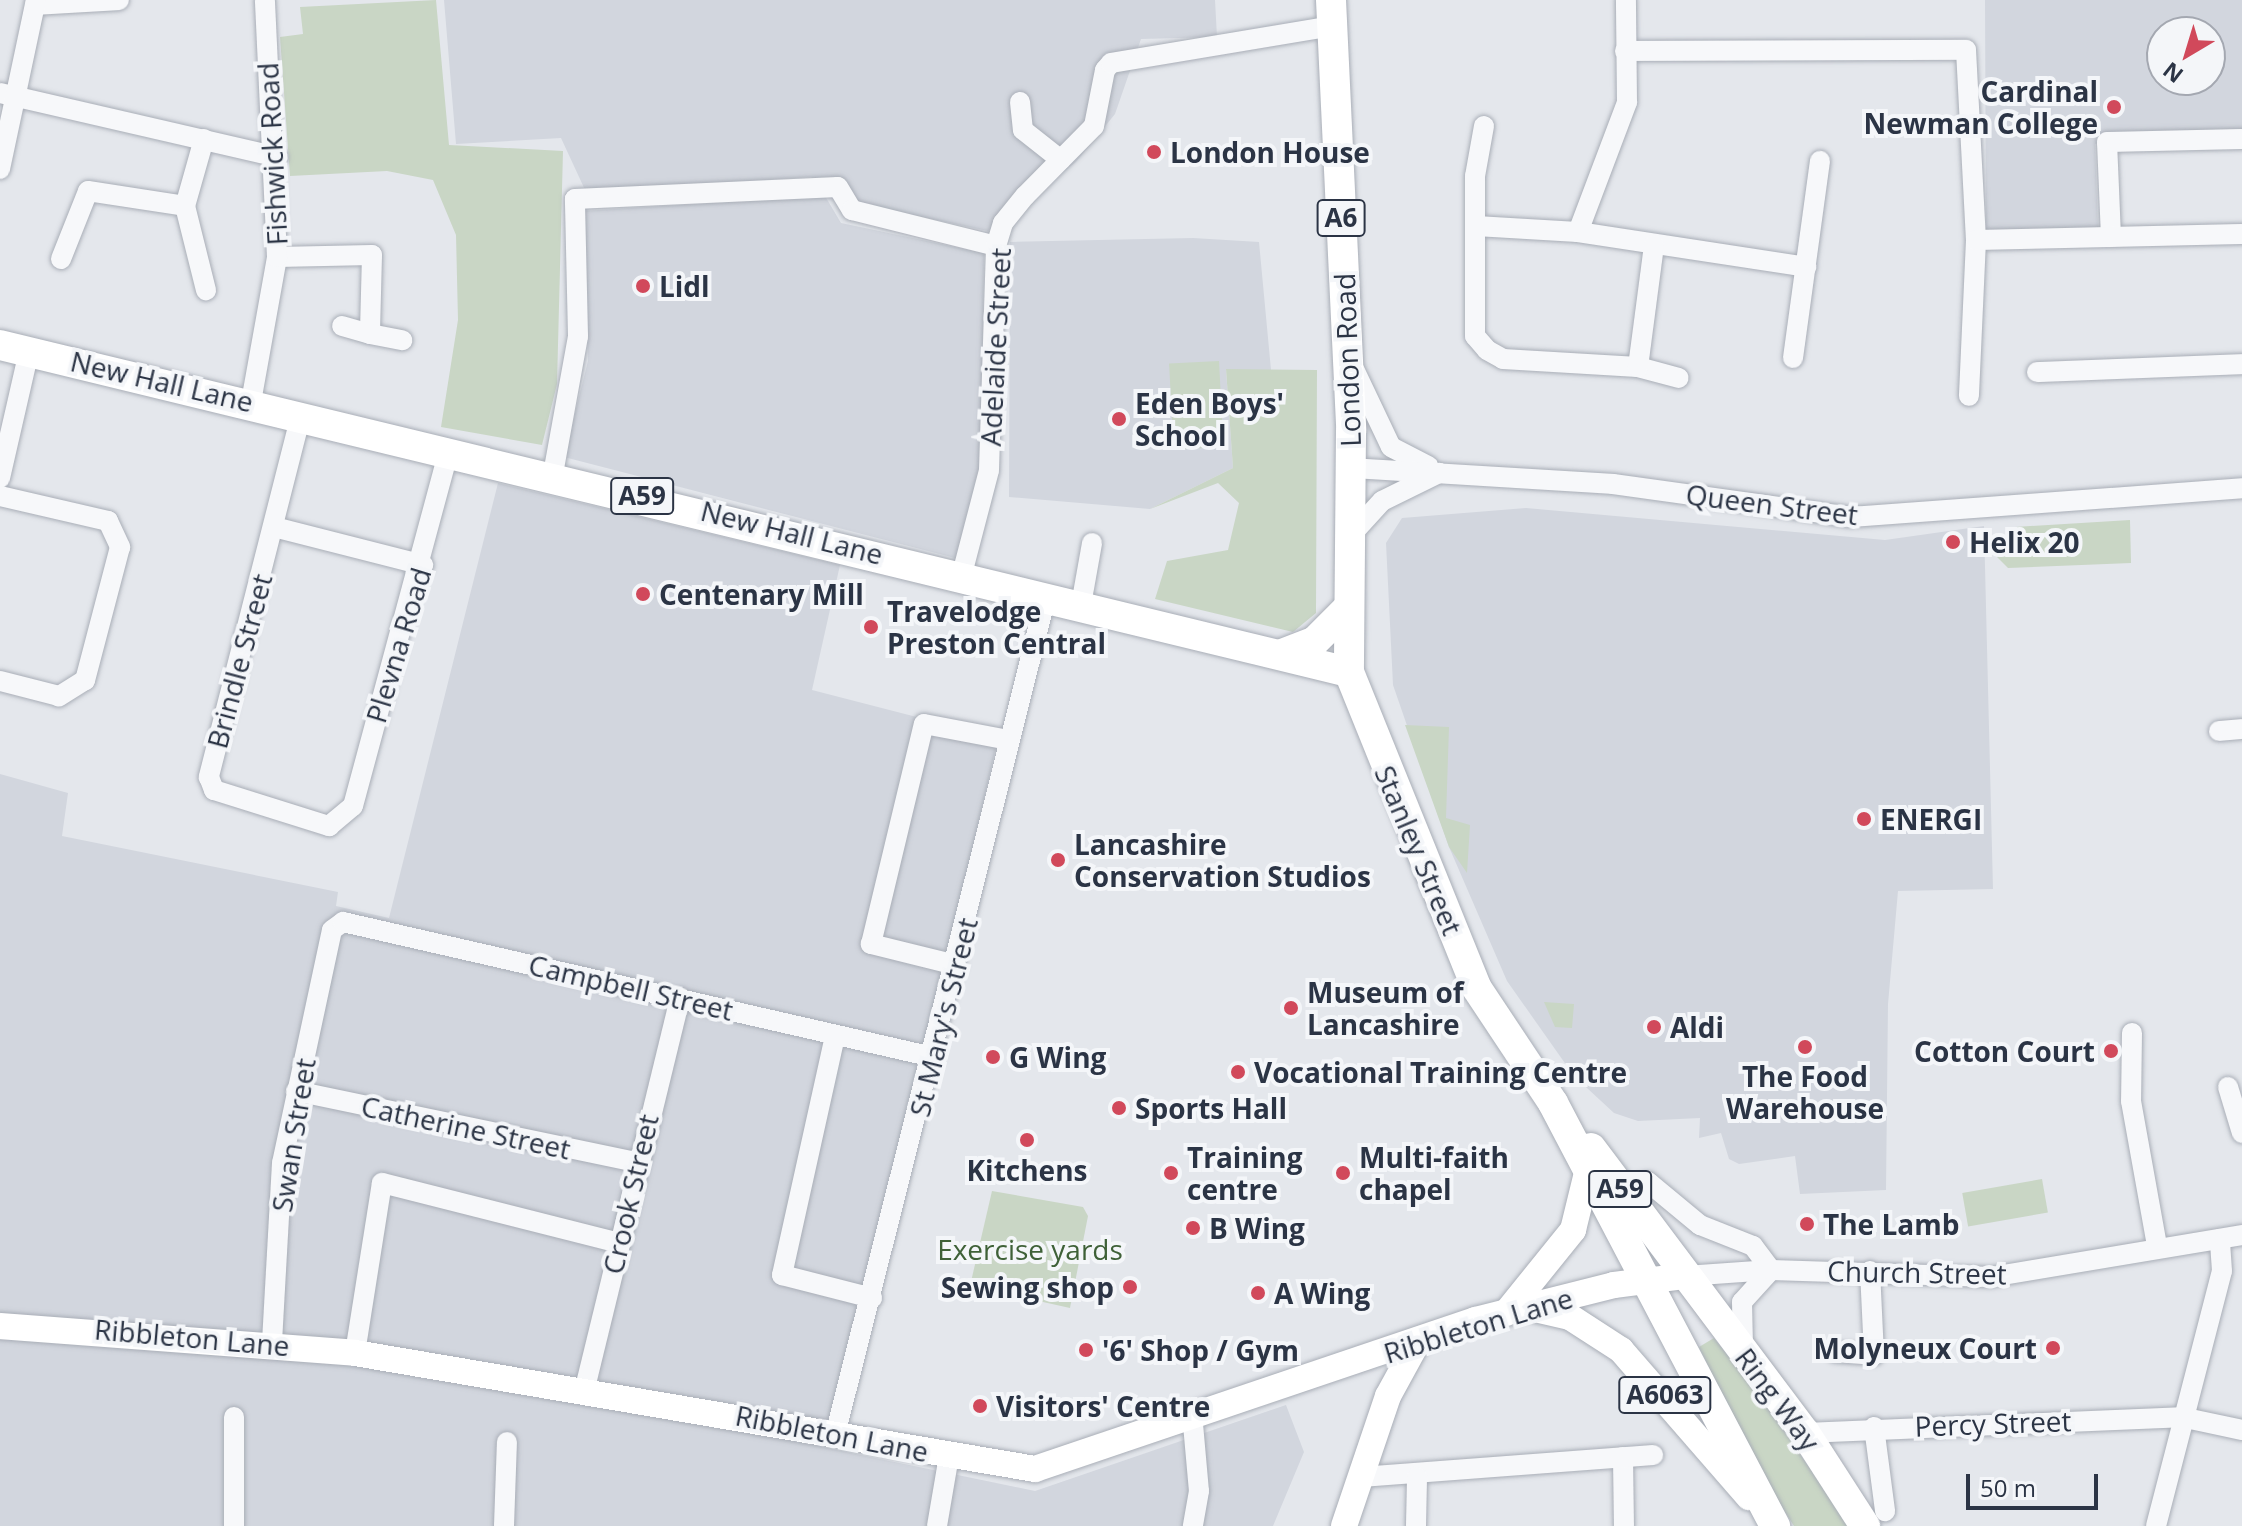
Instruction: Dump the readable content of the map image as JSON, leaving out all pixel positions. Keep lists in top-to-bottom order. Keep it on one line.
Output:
{"streets":{"highway":["A6","London Road","New Hall Lane","A59","Stanley Street","Ring Way"],"main road":["Ribbleton Lane","A6063"],"street":["Fishwick Road","Adelaide Street","Queen Street","Plevna Road","Brindle Street","Campbell Street","St Mary's Street","Catherine Street","Swan Street","Crook Street","Church Street","Percy Street"]},"crossings":[["Fishwick Road","New Hall Lane"],["Adelaide Street","London Road"],["Adelaide Street","New Hall Lane"],["London Road","New Hall Lane"],["London Road","Queen Street"],["London Road","Stanley Street"],["New Hall Lane","Plevna Road"],["New Hall Lane","Brindle Street"],["New Hall Lane","Stanley Street"],["New Hall Lane","St Mary's Street"],["Plevna Road","Brindle Street"],["Stanley Street","Church Street"],["Stanley Street","Ribbleton Lane"],["Stanley Street","Ring Way"],["Campbell Street","St Mary's Street"],["Campbell Street","Swan Street"],["Campbell Street","Crook Street"],["St Mary's Street","Ribbleton Lane"],["Catherine Street","Swan Street"],["Catherine Street","Crook Street"],["Swan Street","Ribbleton Lane"],["Crook Street","Ribbleton Lane"],["Church Street","Ribbleton Lane"],["Church Street","Ring Way"],["Ribbleton Lane","A6063"],["Ribbleton Lane","Ring Way"],["A6063","Ring Way"],["Ring Way","Percy Street"]],"parks":["Exercise yards"],"places":["Cardinal Newman College","London House","Lidl","Eden Boys' School","Helix 20","Centenary Mill","Travelodge Preston Central","ENERGI","Lancashire Conservation Studios","Museum of Lancashire","Aldi","The Food Warehouse","Cotton Court","G Wing","Vocational Training Centre","Sports Hall","Kitchens","Training centre","Multi-faith chapel","The Lamb","B Wing","Sewing shop","A Wing","Molyneux Court","'6' Shop / Gym","Visitors' Centre"],"scale_bar":"50 m","north":"bottom left"}
